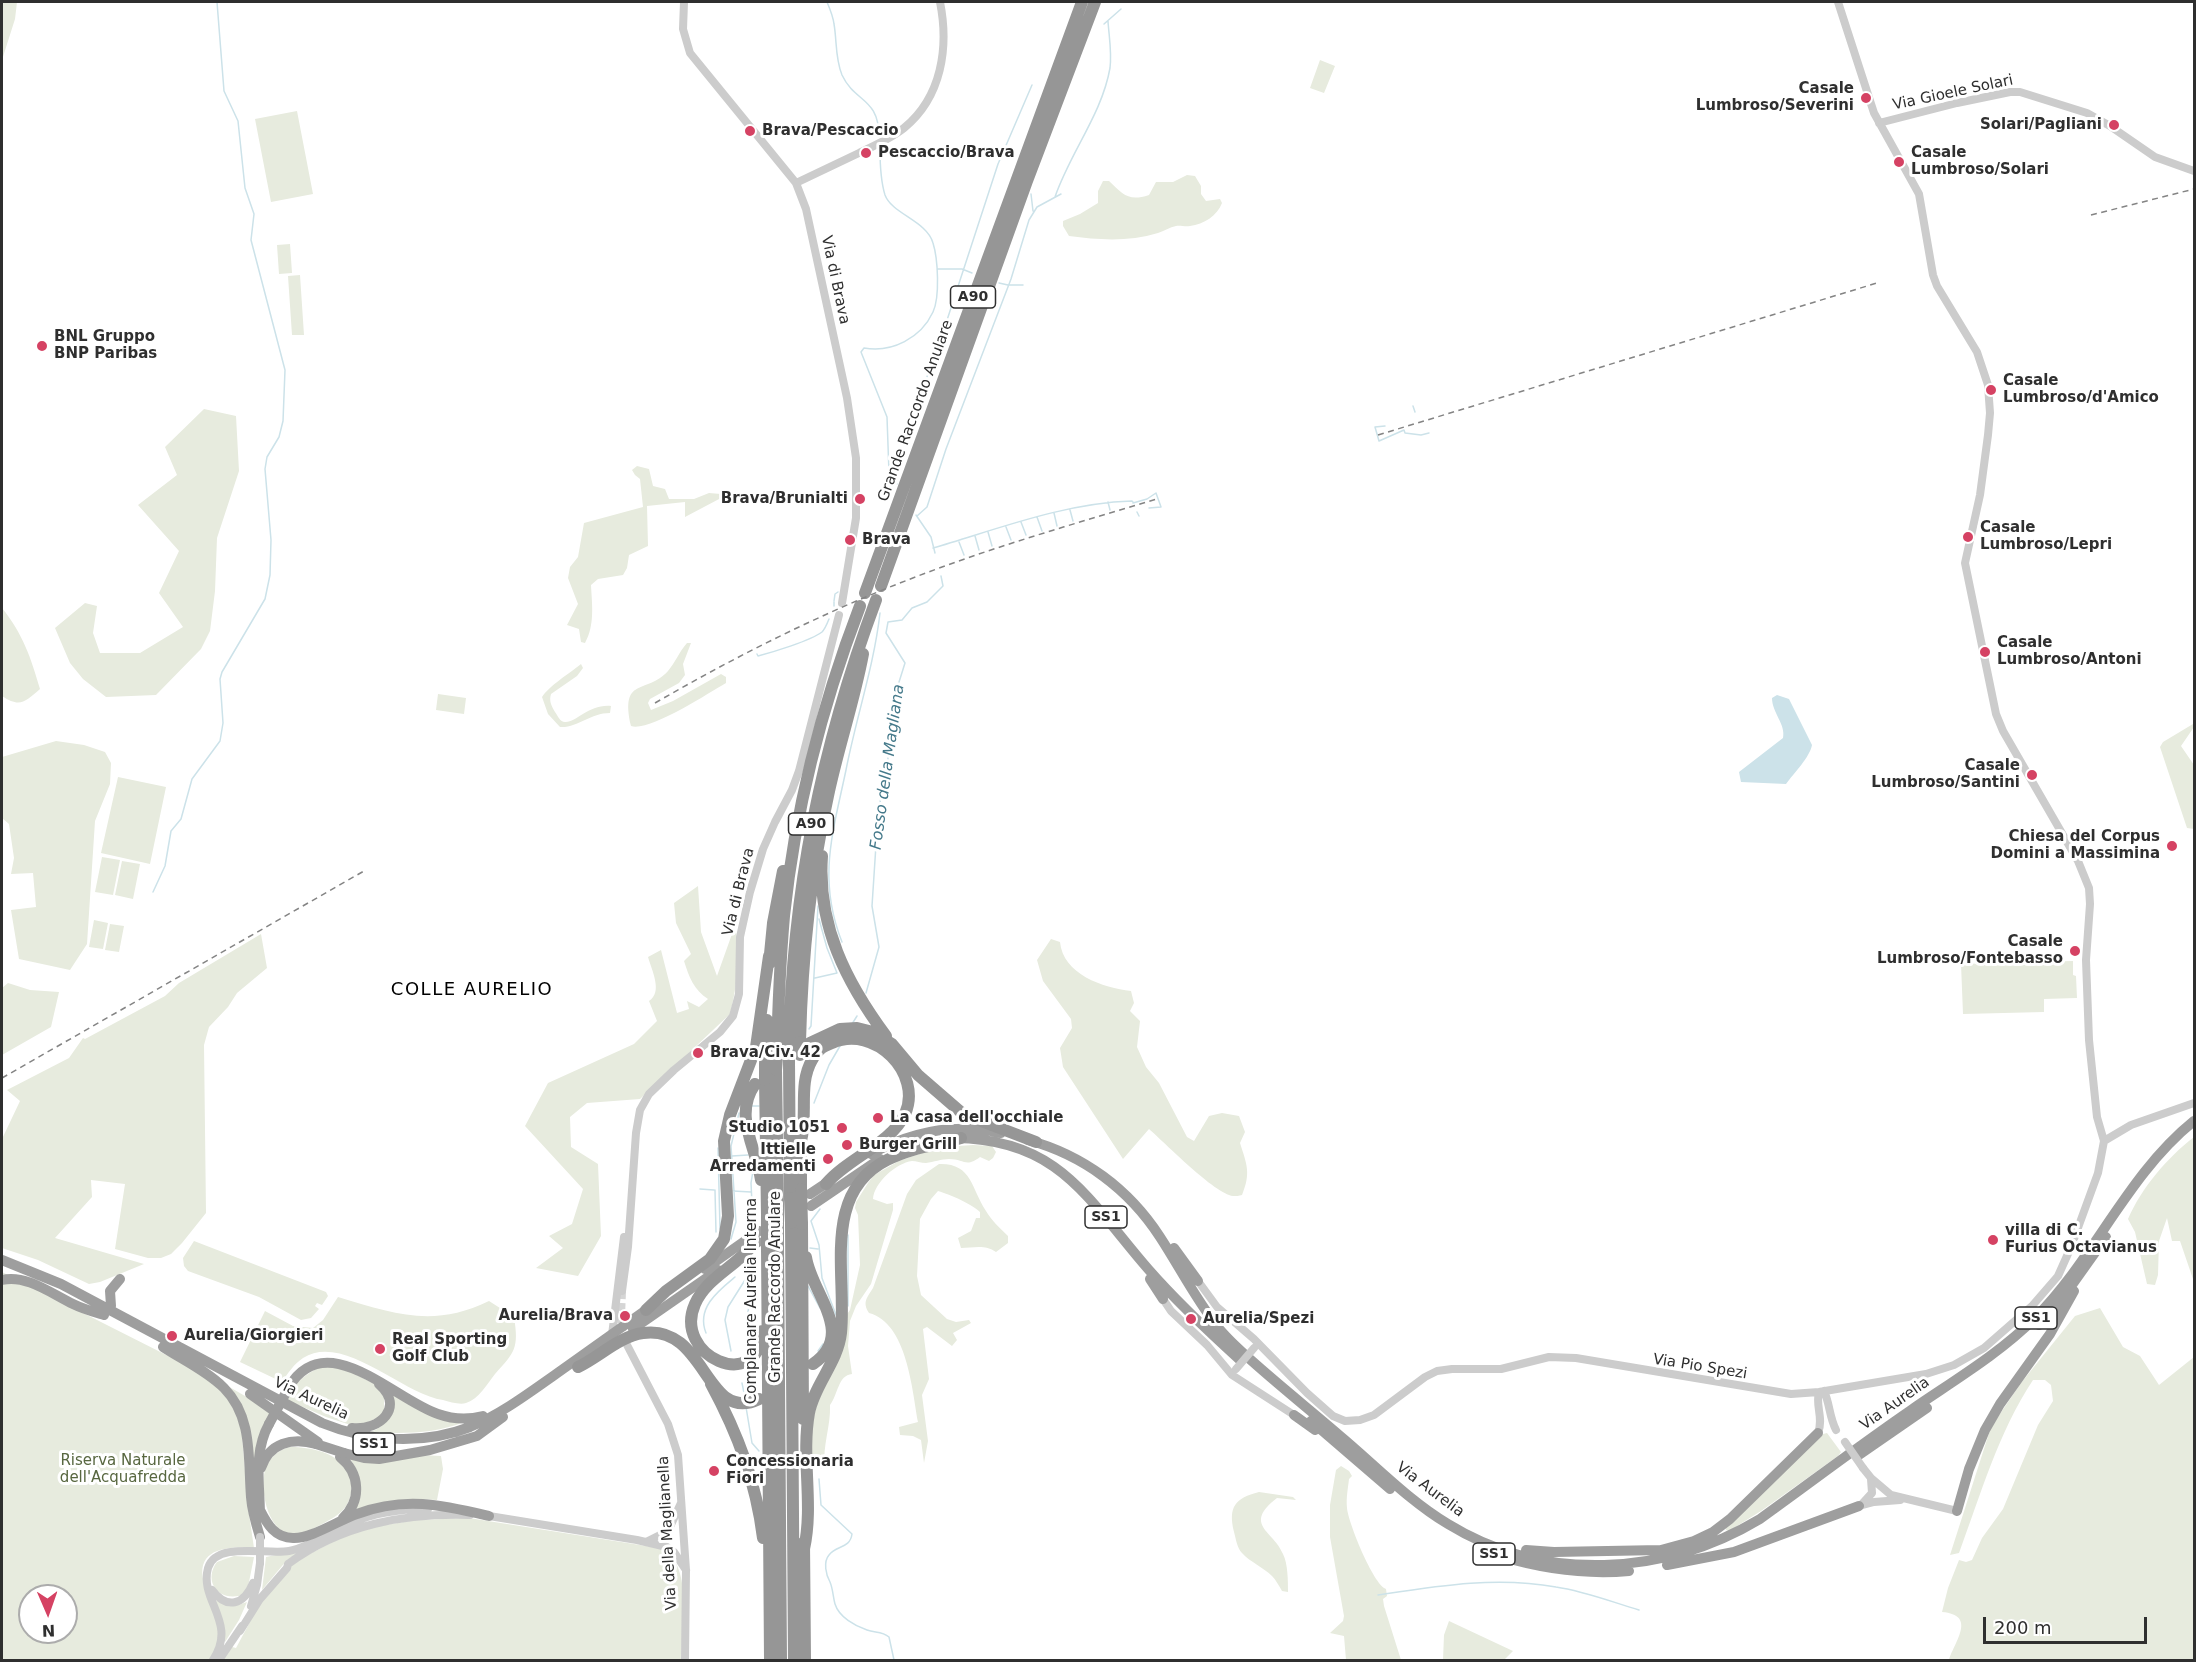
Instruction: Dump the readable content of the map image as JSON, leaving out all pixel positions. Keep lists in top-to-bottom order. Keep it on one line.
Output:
{"streets":{"highway":["A90","Grande Raccordo Anulare","SS1","Complanare Aurelia Interna","Via Aurelia"],"street":["Via Gioele Solari","Via di Brava","Via Pio Spezi","Via della Maglianella"]},"crossings":[["Via di Brava","Via Aurelia"],["Grande Raccordo Anulare","Complanare Aurelia Interna"],["Complanare Aurelia Interna","Via Aurelia"]],"districts":["COLLE AURELIO"],"water":["Fosso della Magliana"],"parks":["Riserva Naturale dell'Acquafredda"],"places":["Casale Lumbroso/Severini","Solari/Pagliani","Brava/Pescaccio","Pescaccio/Brava","Casale Lumbroso/Solari","BNL Gruppo BNP Paribas","Casale Lumbroso/d'Amico","Brava/Brunialti","Casale Lumbroso/Lepri","Brava","Casale Lumbroso/Antoni","Casale Lumbroso/Santini","Chiesa del Corpus Domini a Massimina","Casale Lumbroso/Fontebasso","Brava/Civ. 42","La casa dell'occhiale","Studio 1051","Burger Grill","Ittielle Arredamenti","villa di C. Furius Octavianus","Aurelia/Brava","Aurelia/Spezi","Aurelia/Giorgieri","Real Sporting Golf Club","Concessionaria Fiori"],"scale_bar":"200 m","north":"bottom"}
